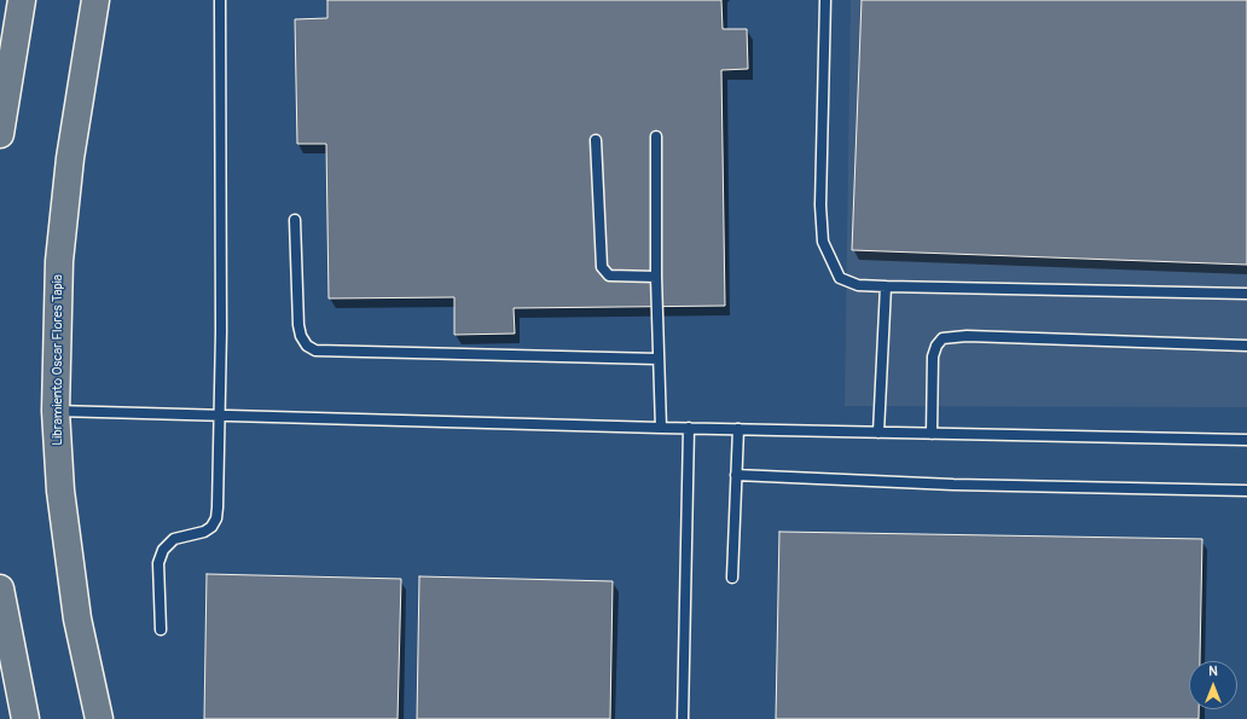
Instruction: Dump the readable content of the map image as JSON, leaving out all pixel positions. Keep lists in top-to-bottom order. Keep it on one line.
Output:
{"streets":{"highway":["Libramiento Oscar Flores Tapia"]},"north":"top"}
